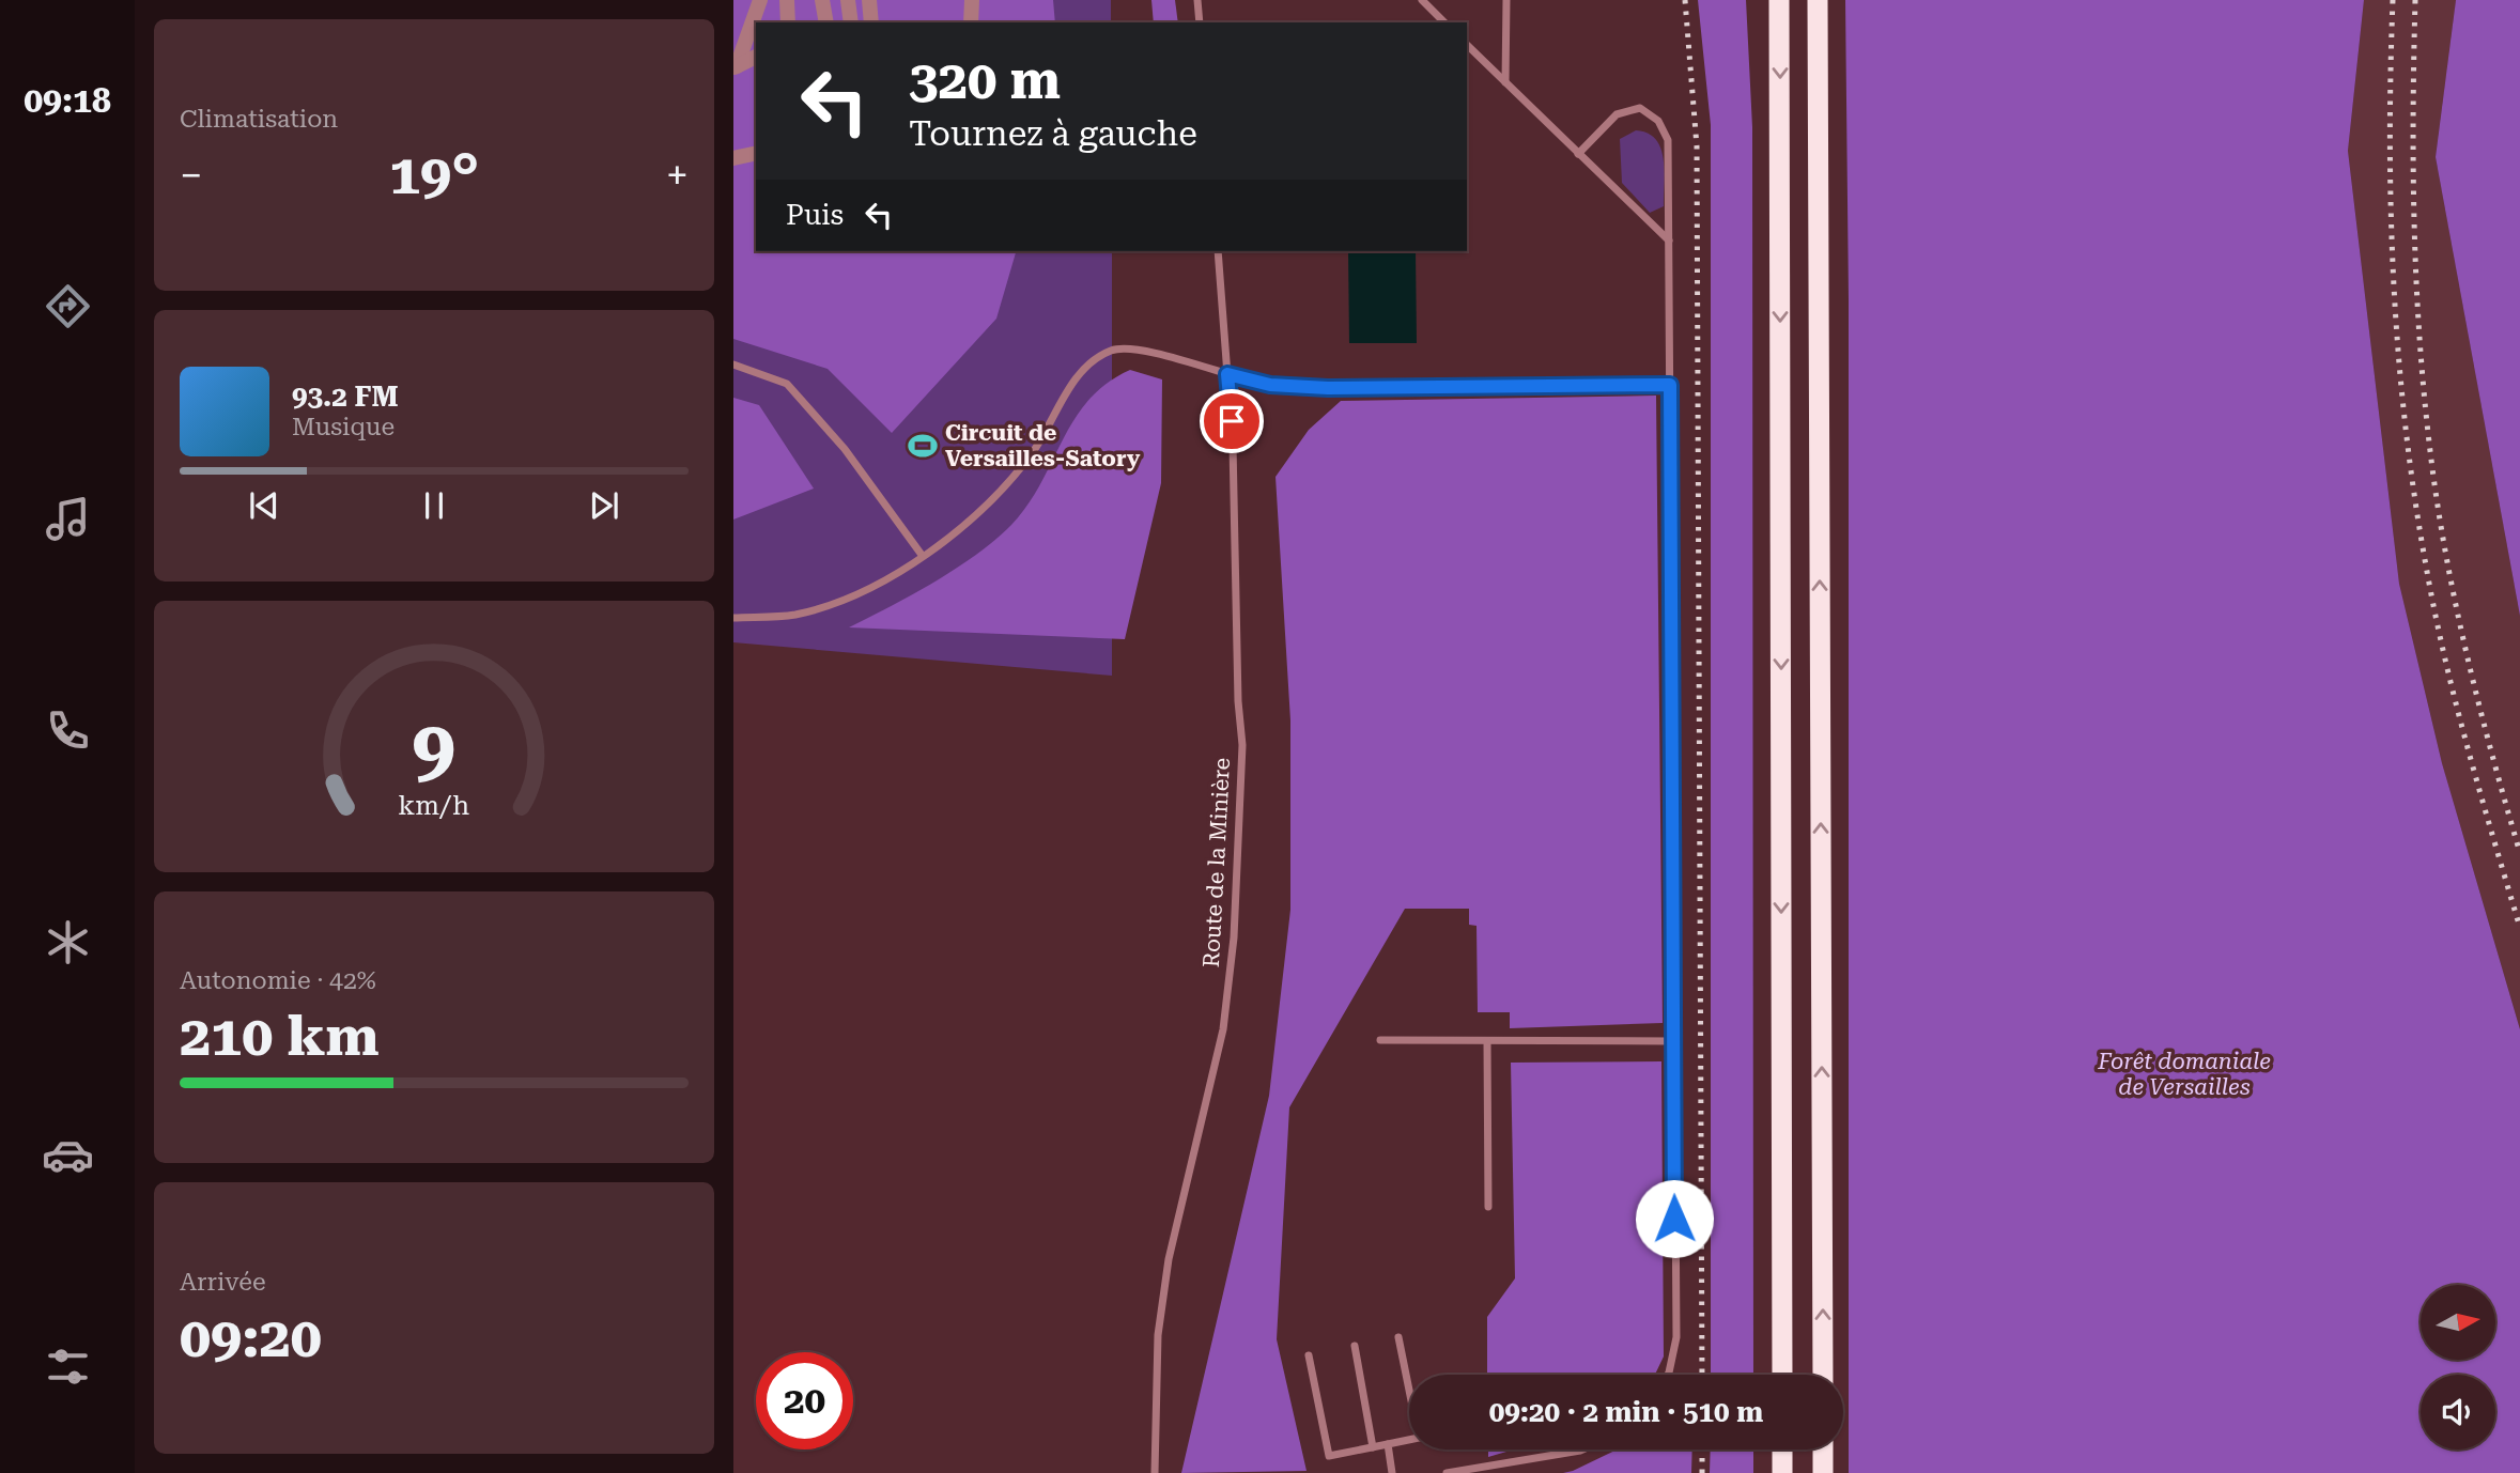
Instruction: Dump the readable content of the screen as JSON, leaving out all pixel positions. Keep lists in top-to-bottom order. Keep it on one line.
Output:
{"streets":{"lane":["Route de la Minière"]},"parks":["Forêt domaniale de Versailles"],"places":{"sports":["Circuit de Versailles-Satory"]},"north":"right","page":{"tabs":"09:18","tile":["Climatisation",["Autonomie · 42%","210 km"],["Arrivée","09:20"]],"turn":["320 m","Tournez à gauche"],"heat":["−","19°","+"],"then":"Puis","song":["93.2 FM","Musique"],"limit":"20","trip":"09:20 · 2 min · 510 m","gauge":["9","km/h"]}}
